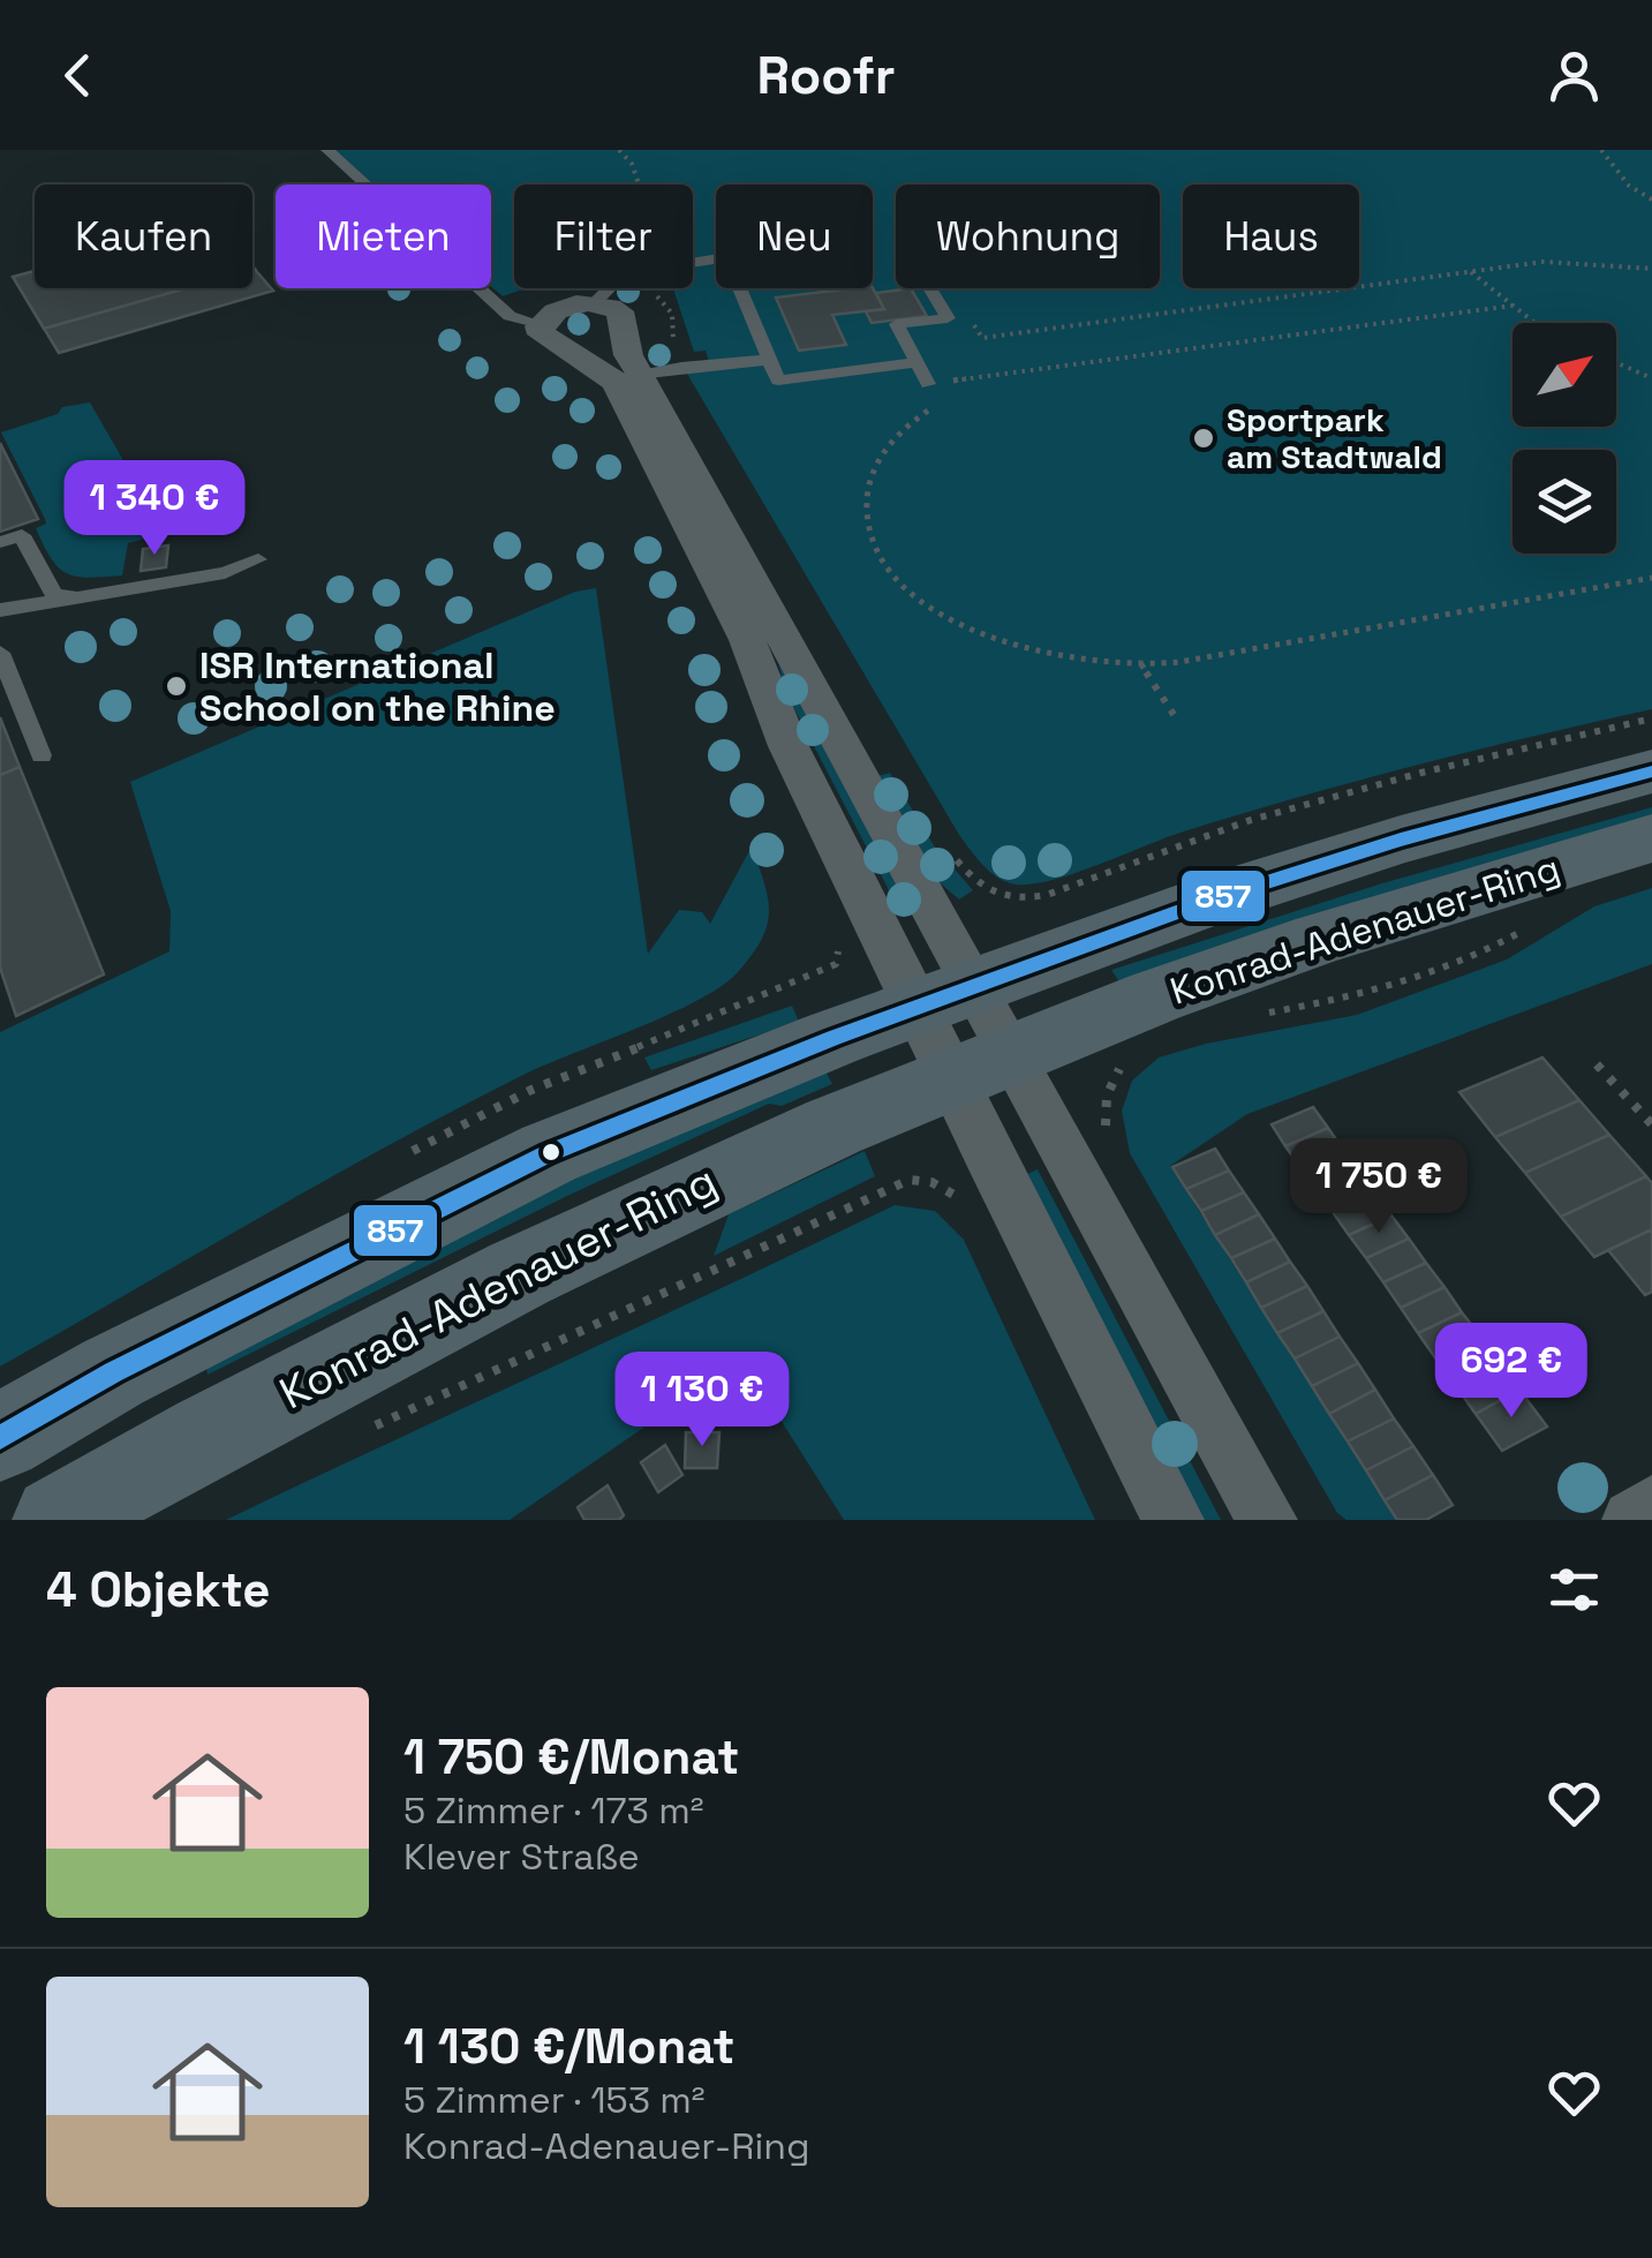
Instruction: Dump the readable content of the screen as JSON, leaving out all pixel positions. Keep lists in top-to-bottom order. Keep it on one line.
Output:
{"streets":{"main road":["Konrad-Adenauer-Ring"]},"places":["Sportpark am Stadtwald","ISR International School on the Rhine"],"lines":["transit line 857"],"north":"top right","page":{"header":"Roofr","chip":["Kaufen","Mieten","Filter","Neu","Wohnung","Haus"],"price":["1 340 €","1 750 €","692 €","1 130 €"],"heading":"4 Objekte","list":[{"name":"1 750 €/Monat","note":"5 Zimmer · 173 m² · Klever Straße"},{"name":"1 130 €/Monat","note":"5 Zimmer · 153 m² · Konrad-Adenauer-Ring"}]}}
